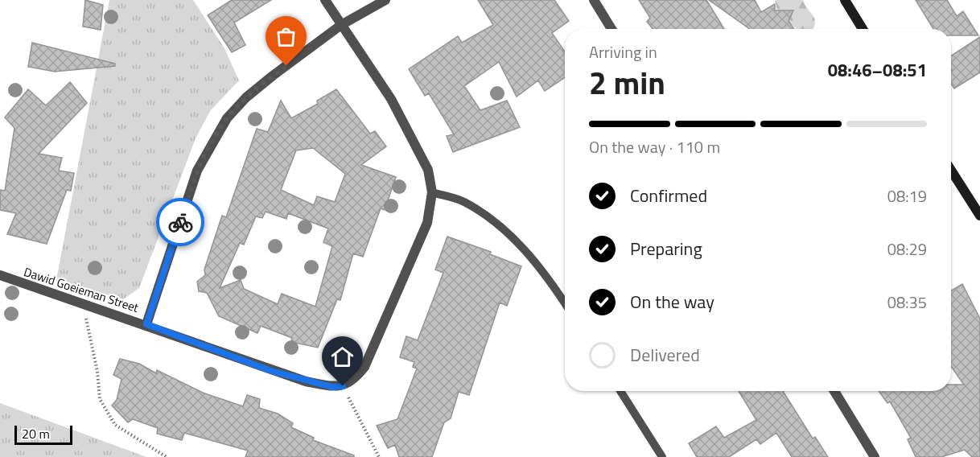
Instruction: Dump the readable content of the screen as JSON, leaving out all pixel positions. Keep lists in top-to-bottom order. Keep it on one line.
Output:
{"streets":{"street":["Dawid Goeieman Street"]},"scale_bar":"20 m","page":{"heading":["2 min","Arriving in","08:46–08:51"],"bar":"On the way · 110 m","list":[["Confirmed","08:19"],["Preparing","08:29"],["On the way","08:35"],"Delivered"],"scale":"20 m"}}
